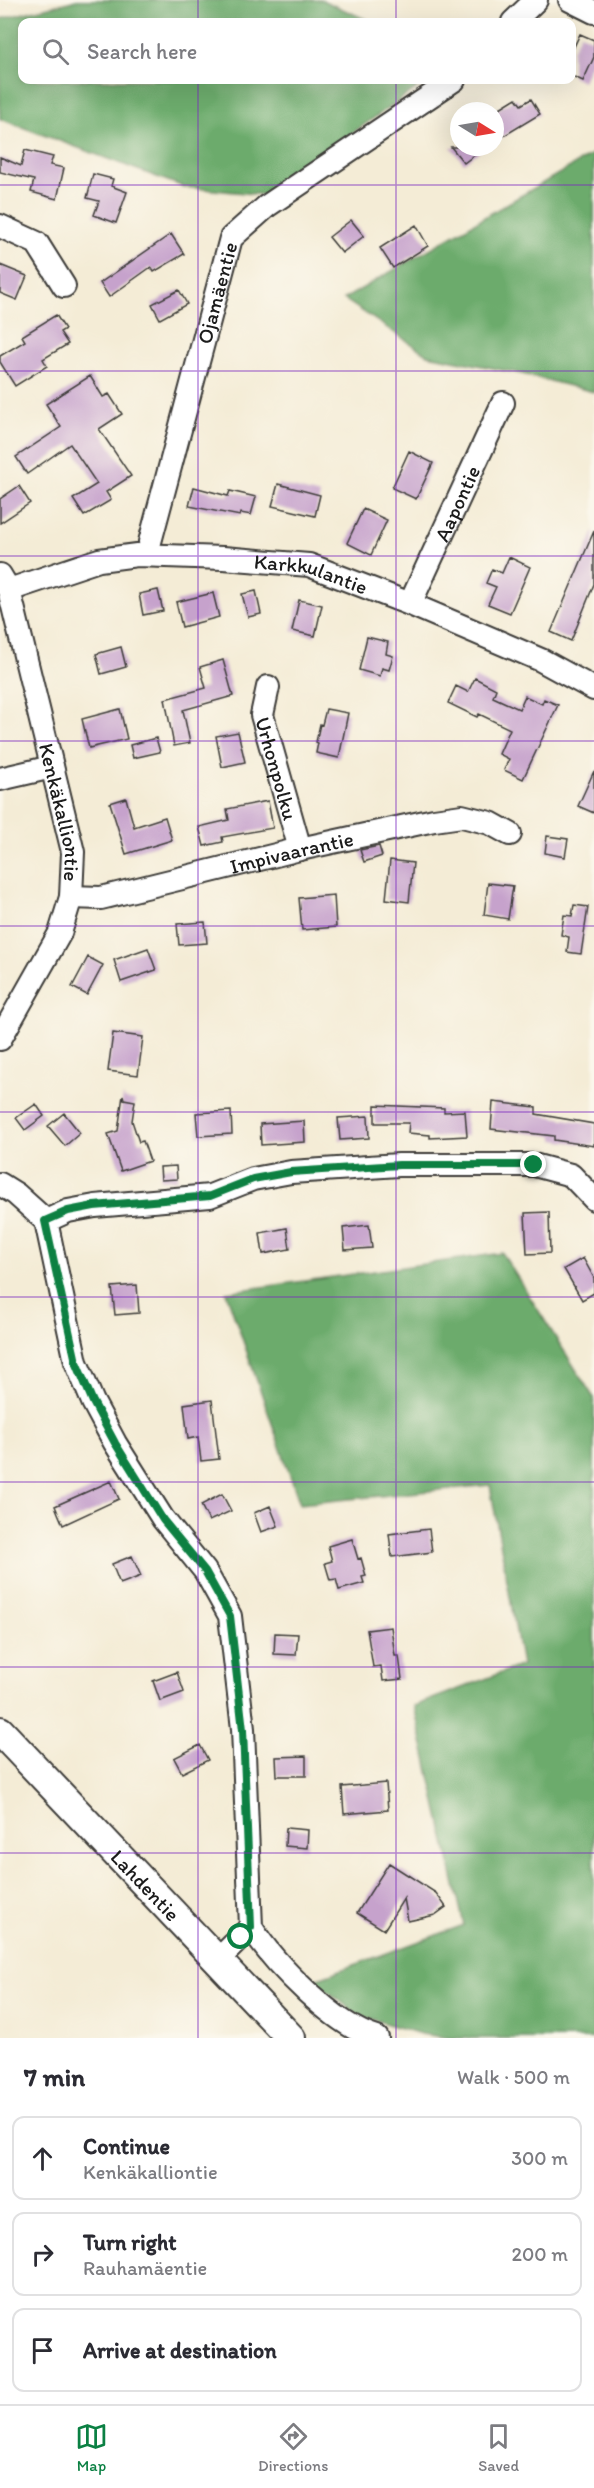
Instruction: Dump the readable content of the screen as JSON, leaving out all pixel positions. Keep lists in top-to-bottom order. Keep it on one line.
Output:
{"streets":{"main road":["Lahdentie"],"street":["Ojamäentie","Aapontie","Karkkulantie","Urhonpolku","Kenkäkalliontie","Impivaarantie"]},"crossings":[["Aapontie","Karkkulantie"],["Karkkulantie","Kenkäkalliontie"],["Urhonpolku","Impivaarantie"],["Kenkäkalliontie","Impivaarantie"]],"north":"right","page":{"search":"Search here","heading":["7 min","Walk · 500 m"],"list":[["Continue","Kenkäkalliontie","300 m"],["Turn right","Rauhamäentie","200 m"],"Arrive at destination"],"nav":["Map","Directions","Saved"]}}
